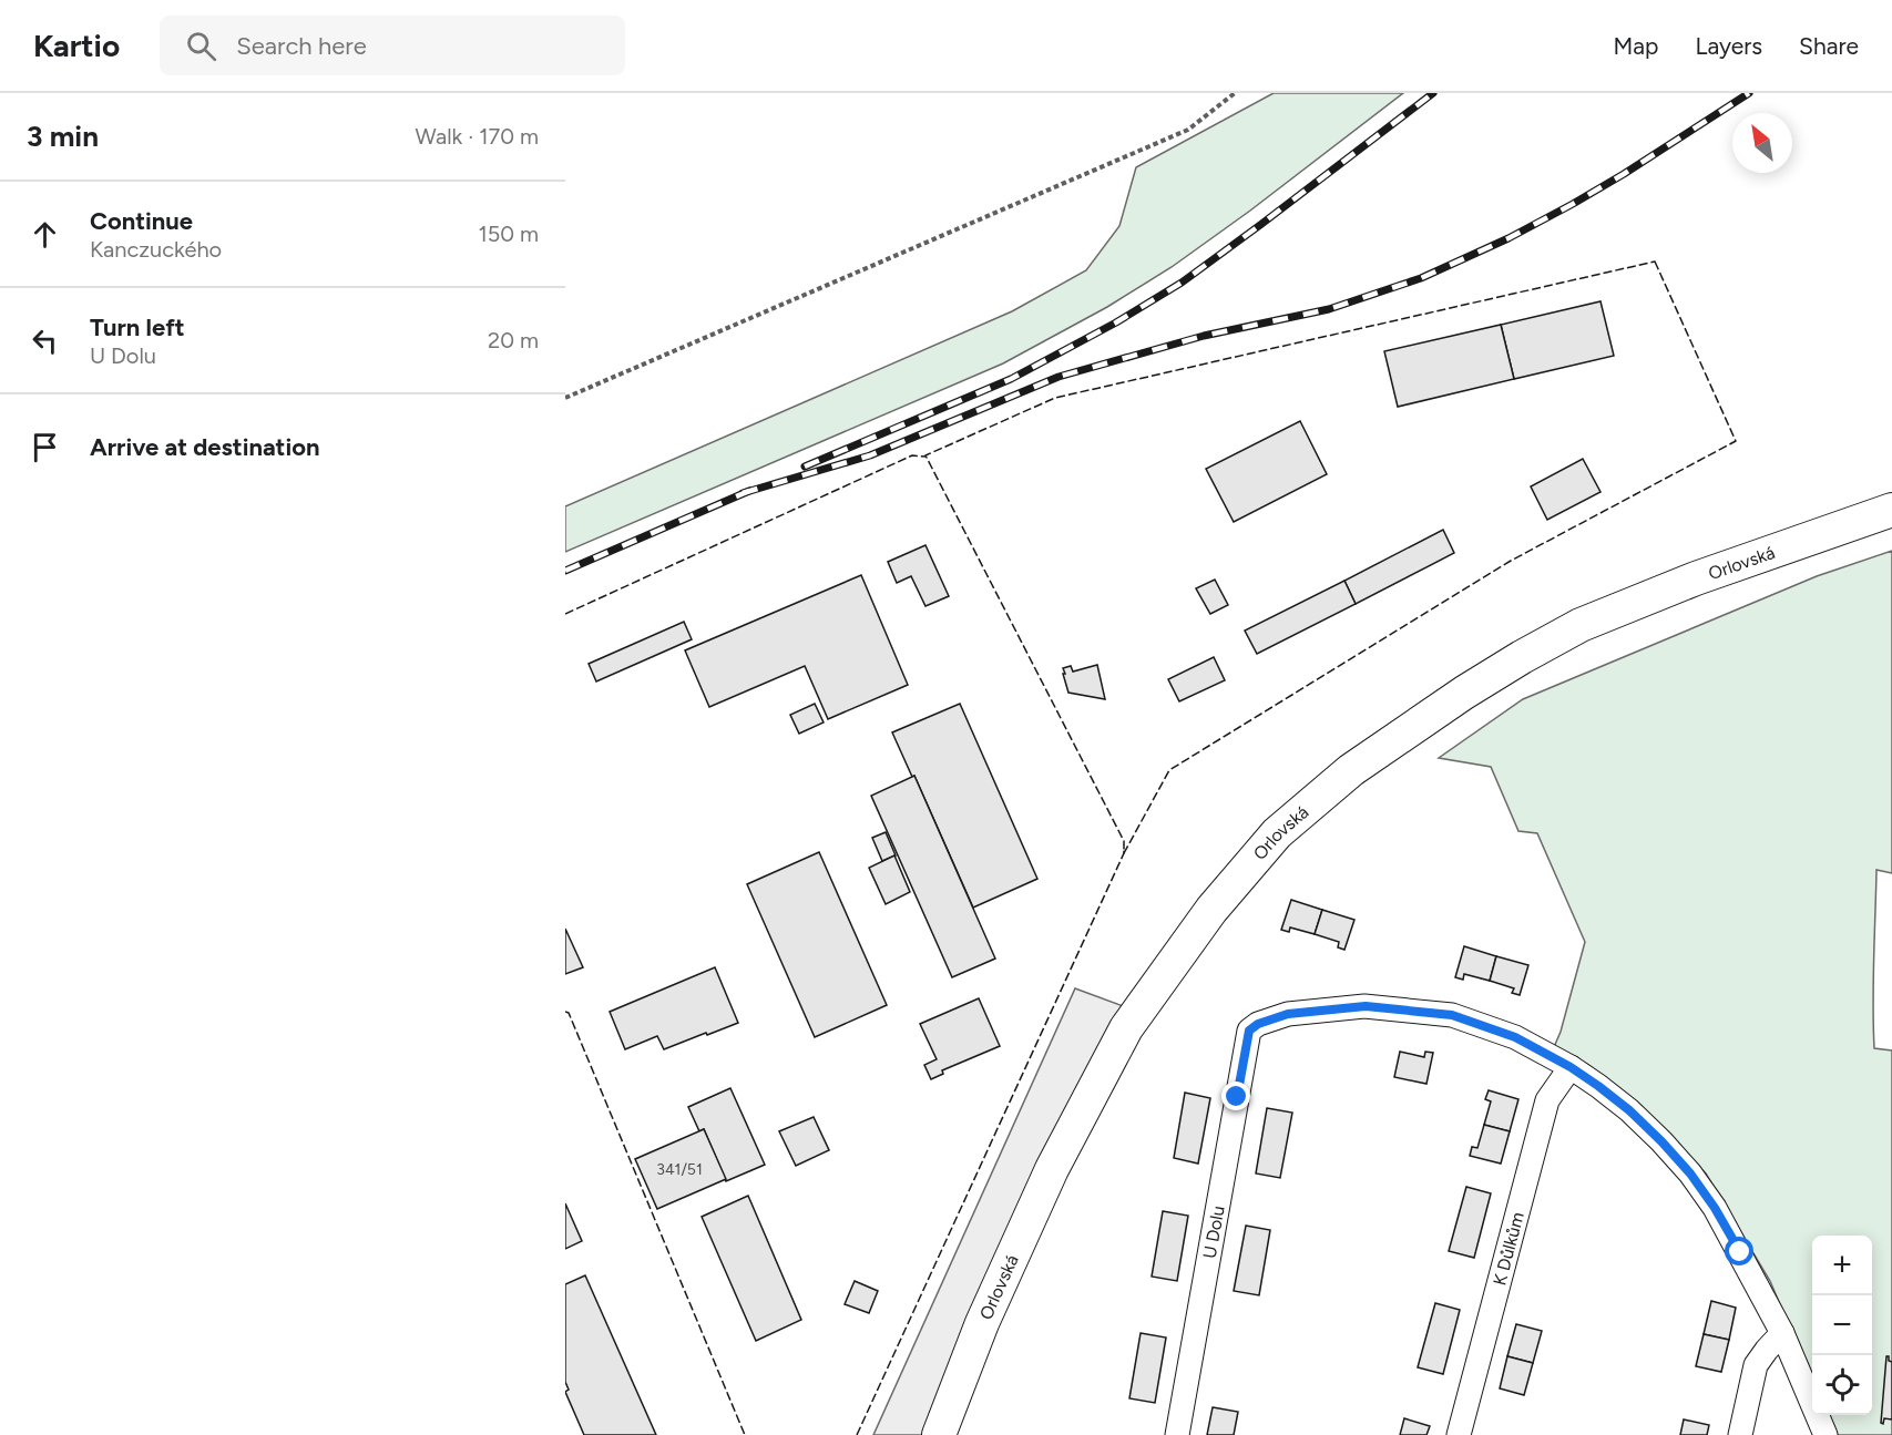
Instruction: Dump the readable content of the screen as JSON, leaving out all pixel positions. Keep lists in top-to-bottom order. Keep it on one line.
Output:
{"streets":{"main road":["Orlovská"],"street":["U Dolu","K Důlkům"]},"crossings":[["U Dolu","K Důlkům"]],"house_numbers":["341/51"],"north":"top left","page":{"header":"Kartio","search":"Search here","nav":["Map","Layers","Share"],"heading":["3 min","Walk · 170 m"],"list":[["Continue","Kanczuckého","150 m"],["Turn left","U Dolu","20 m"],"Arrive at destination"],"map_buttons":["+","−"]}}
